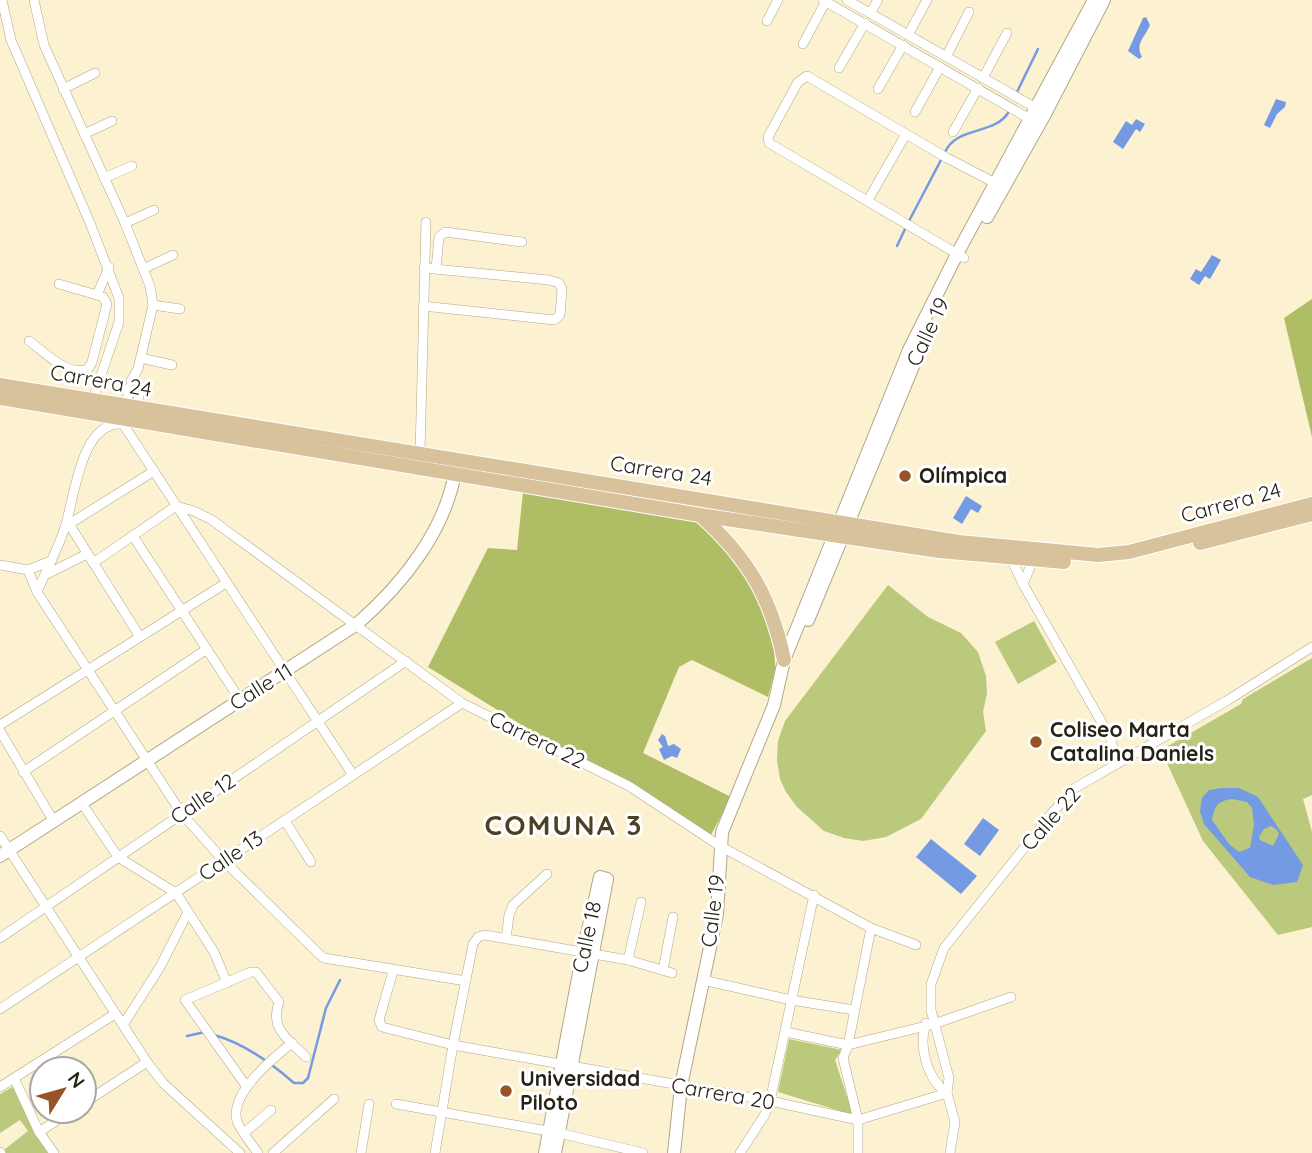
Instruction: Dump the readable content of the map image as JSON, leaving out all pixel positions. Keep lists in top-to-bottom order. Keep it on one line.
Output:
{"streets":{"main road":["Carrera 24"],"street":["Calle 19","Calle 11","Carrera 22","Calle 12","Calle 22","Calle 13","Calle 18","Carrera 20"]},"crossings":[["Calle 19","Carrera 24"],["Calle 19","Carrera 22"],["Calle 19","Carrera 20"],["Carrera 24","Calle 11"],["Calle 11","Carrera 22"],["Carrera 22","Calle 12"],["Carrera 22","Calle 13"],["Calle 22","Carrera 20"],["Calle 18","Carrera 20"]],"districts":["COMUNA 3"],"places":["Olímpica","Coliseo Marta Catalina Daniels","Universidad Piloto"],"north":"top right"}
